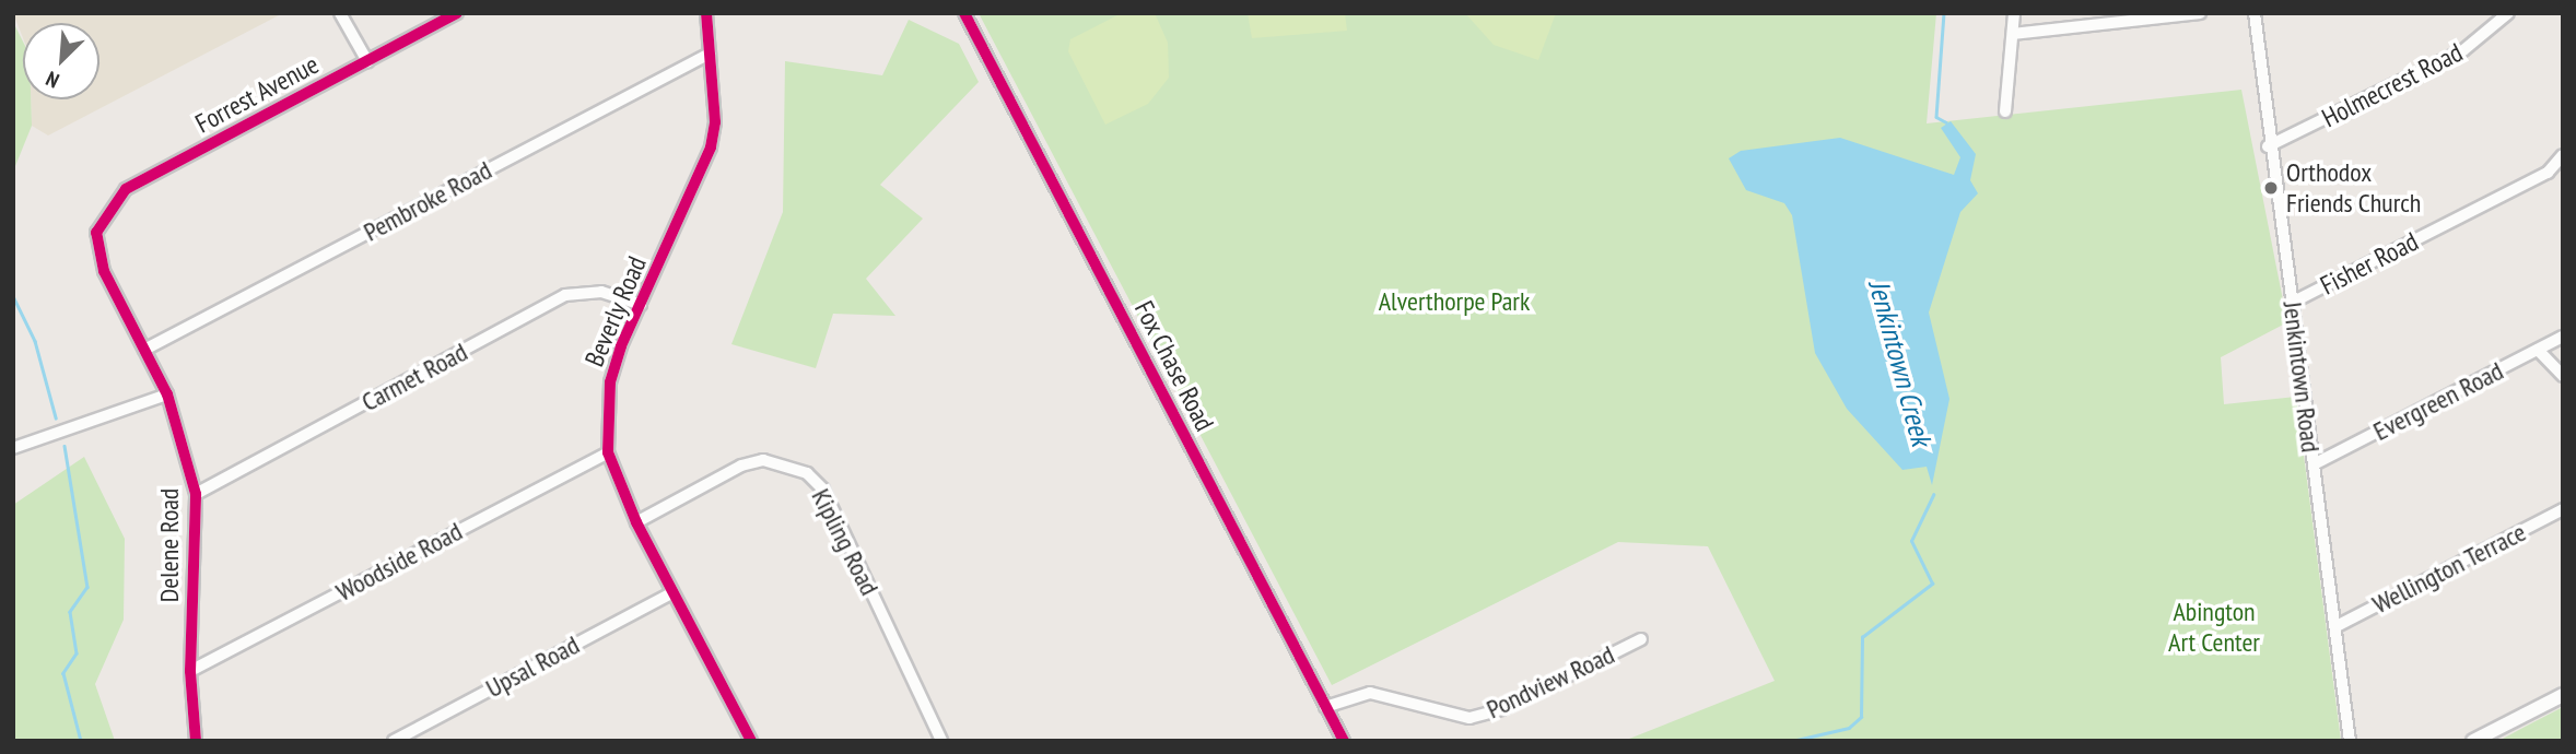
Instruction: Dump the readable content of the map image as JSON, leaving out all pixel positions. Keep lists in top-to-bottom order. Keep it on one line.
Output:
{"streets":{"street":["Holmecrest Road","Forrest Avenue","Pembroke Road","Fisher Road","Beverly Road","Fox Chase Road","Carmet Road","Jenkintown Road","Evergreen Road","Kipling Road","Delene Road","Woodside Road","Wellington Terrace","Upsal Road","Pondview Road"]},"crossings":[["Holmecrest Road","Jenkintown Road"],["Forrest Avenue","Delene Road"],["Pembroke Road","Beverly Road"],["Pembroke Road","Delene Road"],["Fisher Road","Jenkintown Road"],["Beverly Road","Carmet Road"],["Beverly Road","Kipling Road"],["Beverly Road","Woodside Road"],["Beverly Road","Upsal Road"],["Fox Chase Road","Pondview Road"],["Carmet Road","Delene Road"],["Jenkintown Road","Evergreen Road"],["Jenkintown Road","Wellington Terrace"],["Delene Road","Woodside Road"]],"water":["Jenkintown Creek"],"parks":["Alverthorpe Park","Abington Art Center"],"places":["Orthodox Friends Church"],"north":"bottom left"}
